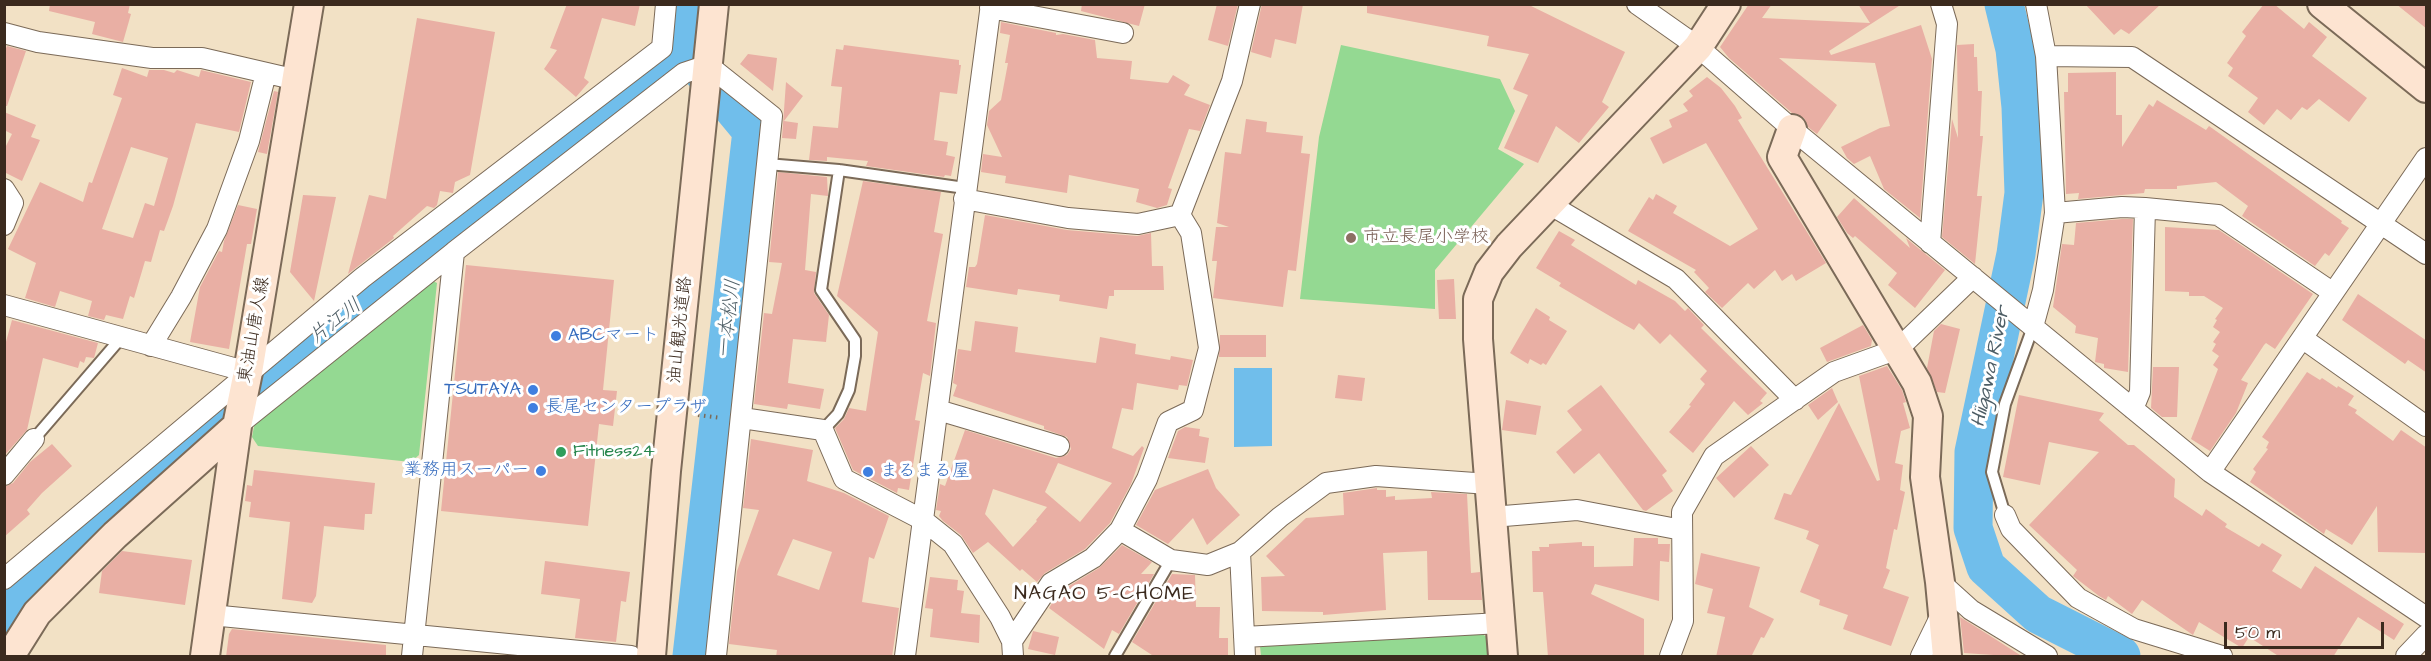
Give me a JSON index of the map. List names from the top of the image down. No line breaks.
{"streets":{"street":["東油山唐人線","油山観光道路"]},"districts":["NAGAO 5-CHOME"],"water":["一本松川","片江川","Hiigawa River"],"places":["市立長尾小学校","ABCマート","TSUTAYA","長尾センタープラザ","Fitness24","業務用スーパー","まるまる屋"],"scale_bar":"50 m"}
